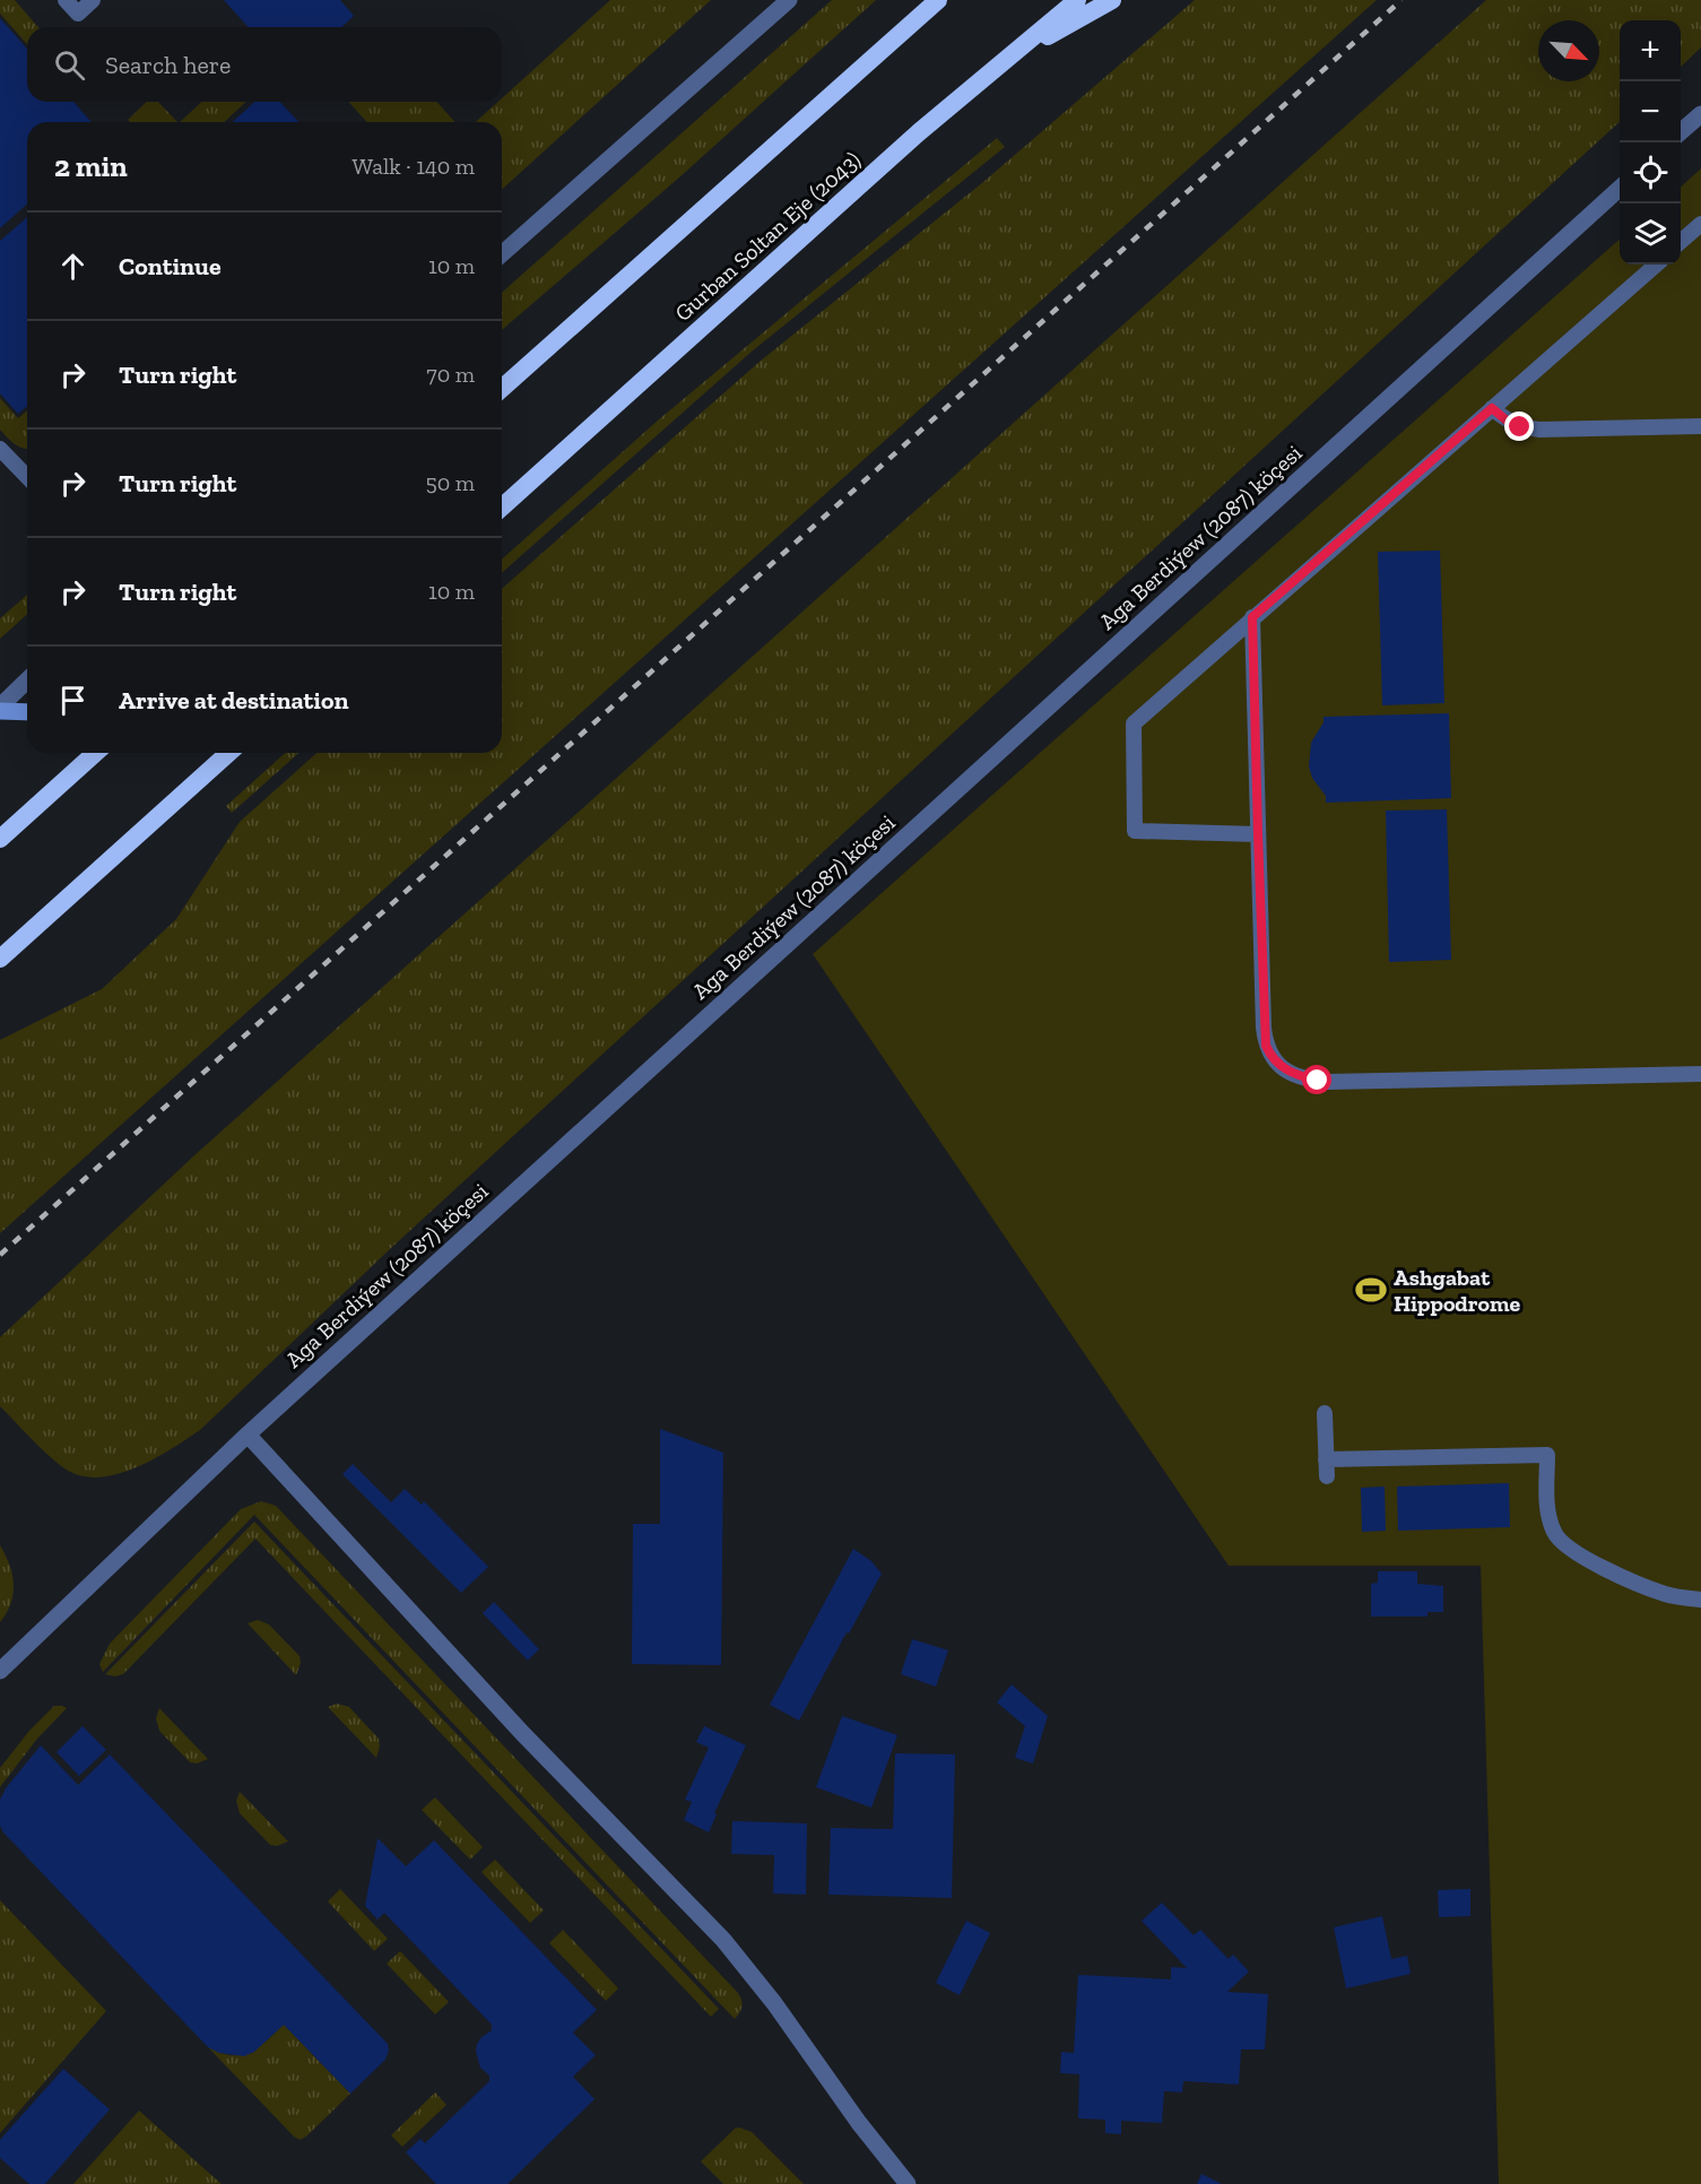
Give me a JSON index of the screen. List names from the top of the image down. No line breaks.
{"streets":{"highway":["Gurban Soltan Eje (2043)"],"street":["Aga Berdiýew (2087) köçesi"]},"places":{"sports":["Ashgabat Hippodrome"]},"north":"bottom right","page":{"map_buttons":["+","−"],"search":"Search here","heading":["2 min","Walk · 140 m"],"list":[["Continue","10 m"],["Turn right","70 m"],["Turn right","50 m"],["Turn right","10 m"],"Arrive at destination"]}}
